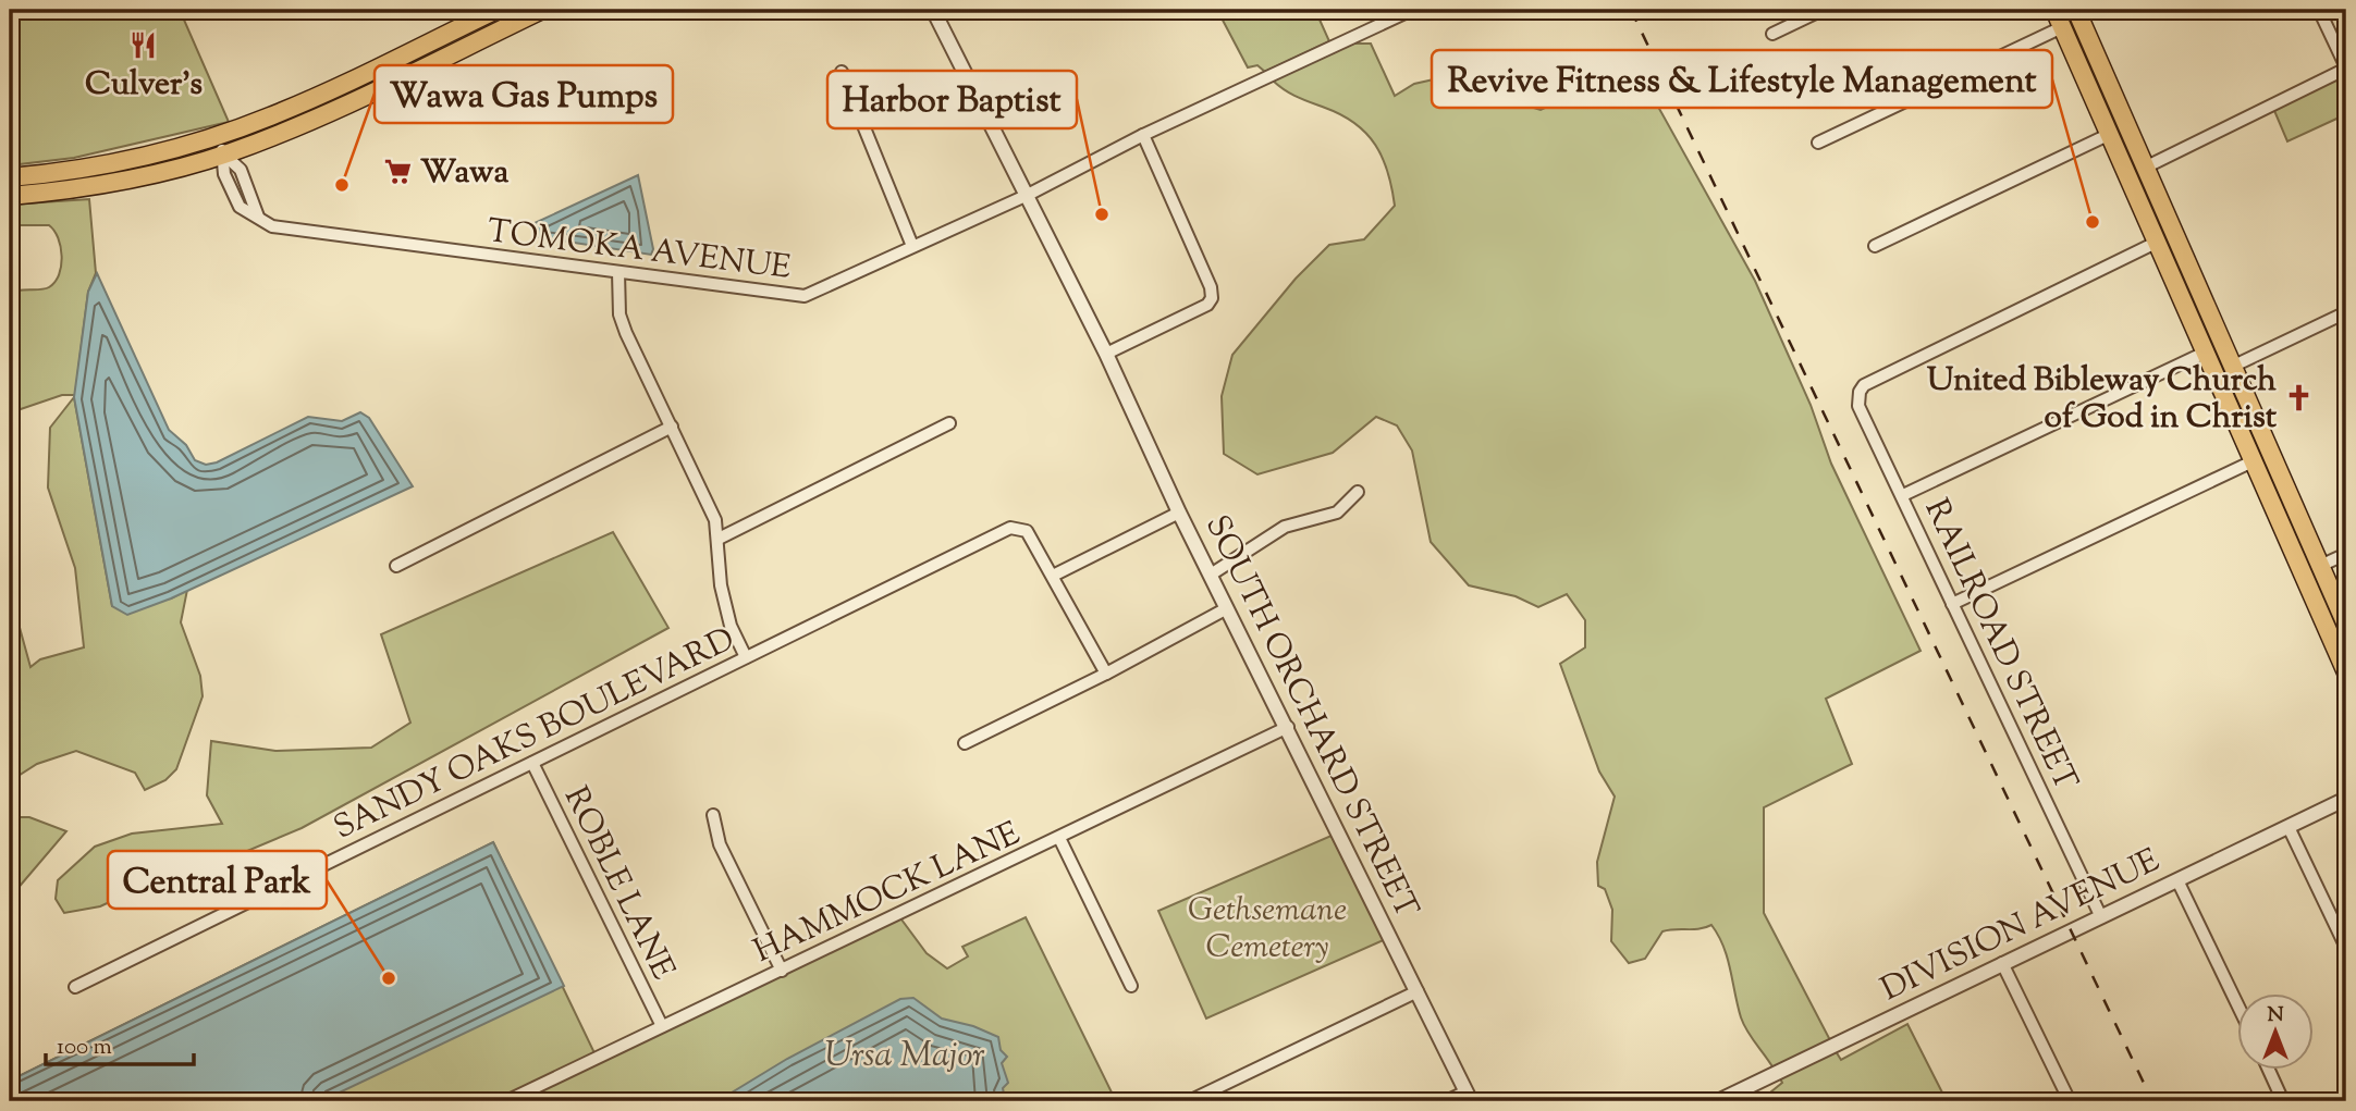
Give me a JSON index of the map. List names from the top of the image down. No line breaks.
{"streets":{"street":["TOMOKA AVENUE","RAILROAD STREET","SOUTH ORCHARD STREET","SANDY OAKS BOULEVARD","ROBLE LANE","HAMMOCK LANE","DIVISION AVENUE"]},"crossings":[["TOMOKA AVENUE","SOUTH ORCHARD STREET"],["RAILROAD STREET","DIVISION AVENUE"],["SOUTH ORCHARD STREET","HAMMOCK LANE"],["SANDY OAKS BOULEVARD","ROBLE LANE"],["ROBLE LANE","HAMMOCK LANE"]],"water":["Ursa Major"],"parks":["Gethsemane Cemetery"],"places":{"restaurant":["Culver's"],"supermarket":["Wawa"],"other":["Wawa Gas Pumps","Harbor Baptist","Revive Fitness & Lifestyle Management","Central Park"],"church":["United Bibleway Church of God in Christ"]},"scale_bar":"100 m","north":"top"}
